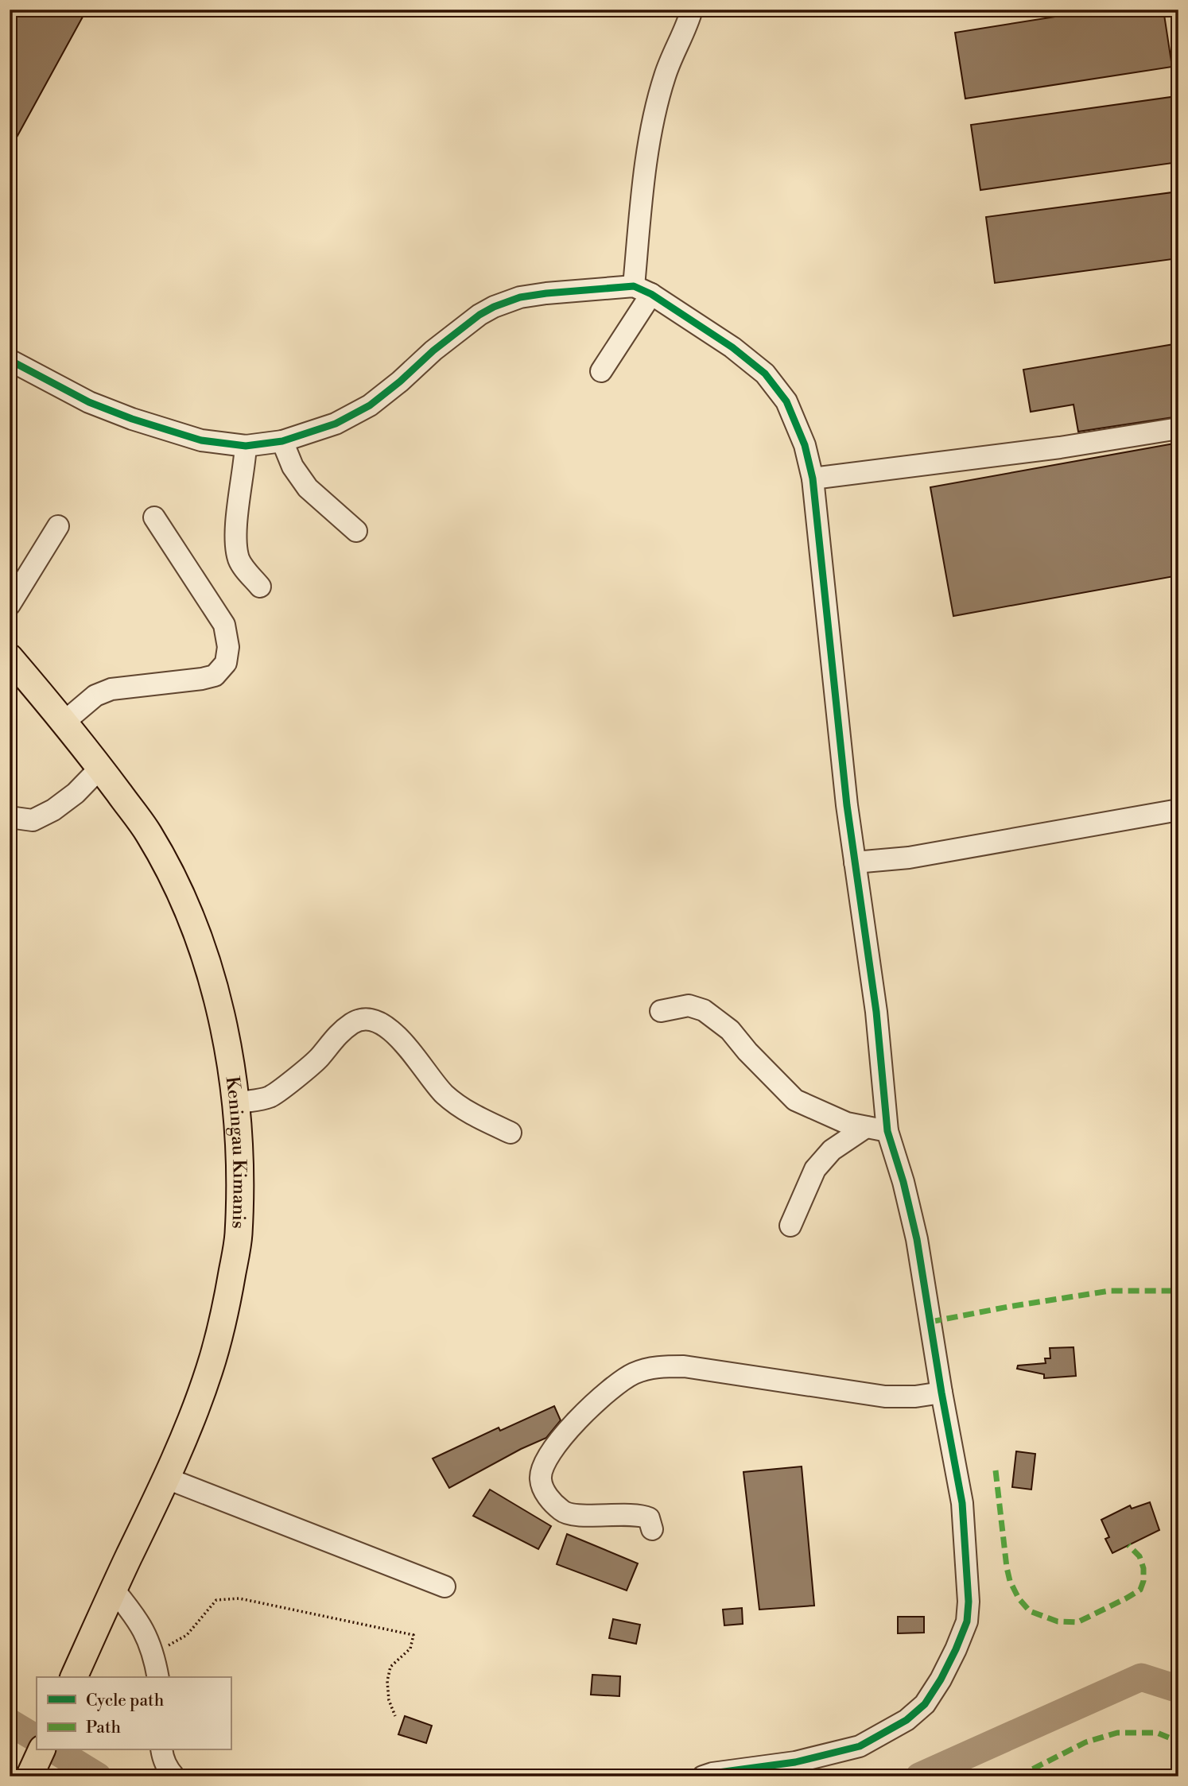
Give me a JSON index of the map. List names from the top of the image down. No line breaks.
{"streets":{"main road":["Keningau Kimanis"]},"legend":["Cycle path","Path"]}
